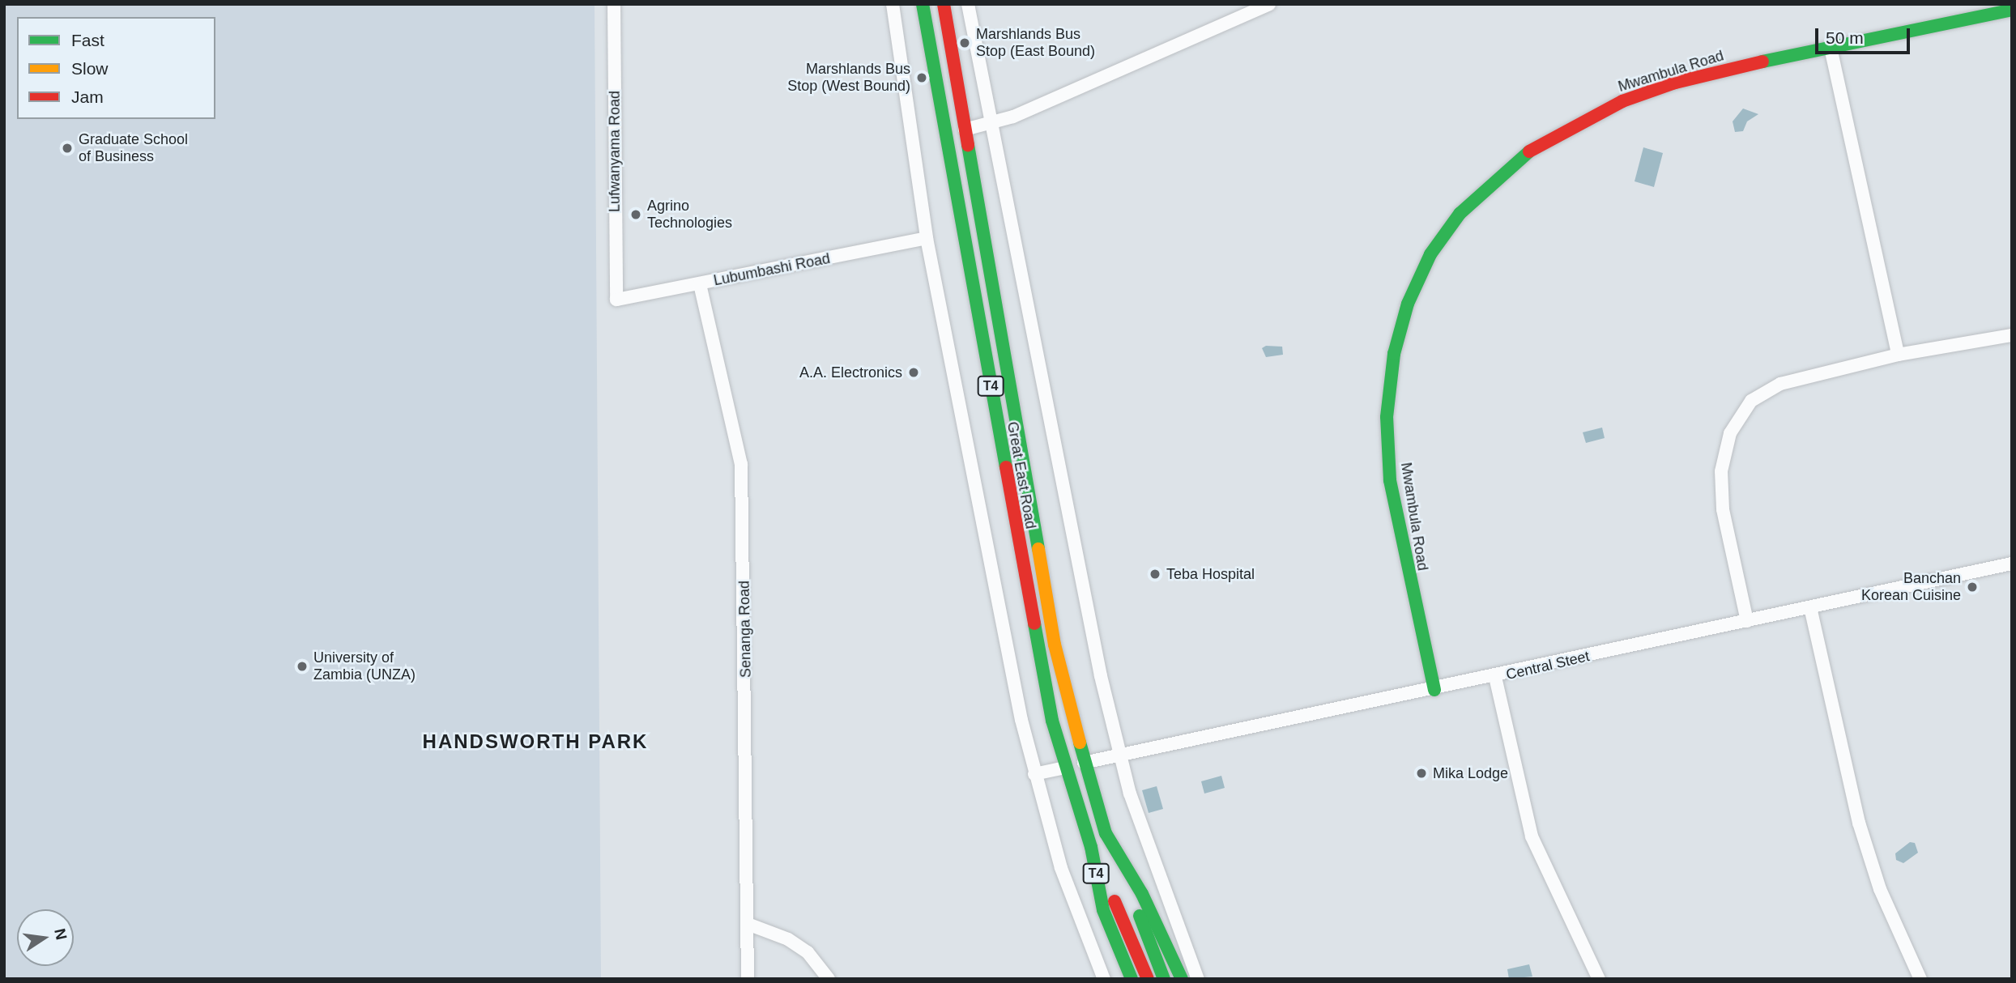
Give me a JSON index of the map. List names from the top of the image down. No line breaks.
{"streets":{"main road":["Mwambula Road","T4","Great East Road"],"street":["Lufwanyama Road","Lubumbashi Road","Senanga Road","Central Steet"]},"crossings":[["Mwambula Road","Central Steet"],["Lufwanyama Road","Lubumbashi Road"],["Lubumbashi Road","Senanga Road"],["Great East Road","Central Steet"]],"districts":["HANDSWORTH PARK"],"places":["Marshlands Bus Stop (East Bound)","Marshlands Bus Stop (West Bound)","Graduate School of Business","Agrino Technologies","A.A. Electronics","Teba Hospital","Banchan Korean Cuisine","University of Zambia (UNZA)","Mika Lodge"],"legend":["Fast","Slow","Jam"],"scale_bar":"50 m","north":"right"}
